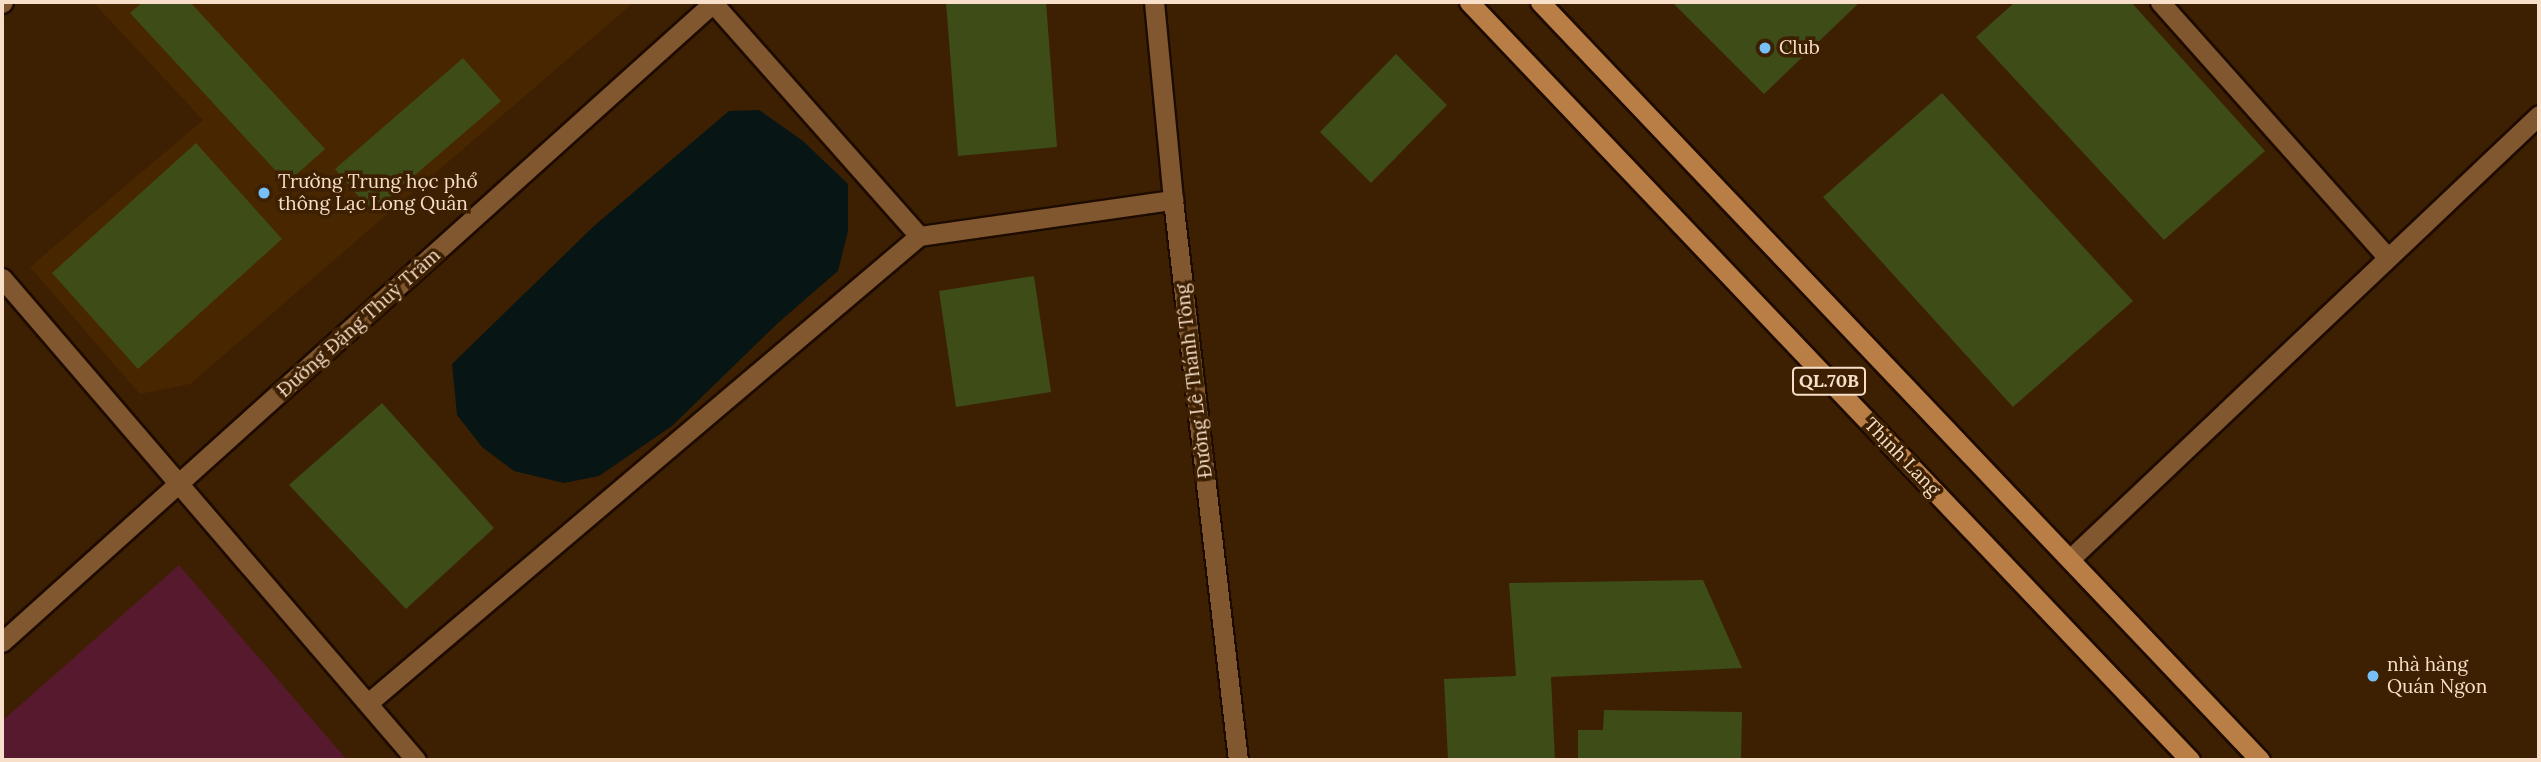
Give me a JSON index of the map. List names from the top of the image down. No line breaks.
{"streets":{"main road":["QL.70B","Thịnh Lang"],"street":["Đường Đặng Thuỳ Trâm","Đường Lê Thánh Tông"]},"places":["Club","Trường Trung học phổ thông Lạc Long Quân","nhà hàng Quán Ngon"]}
